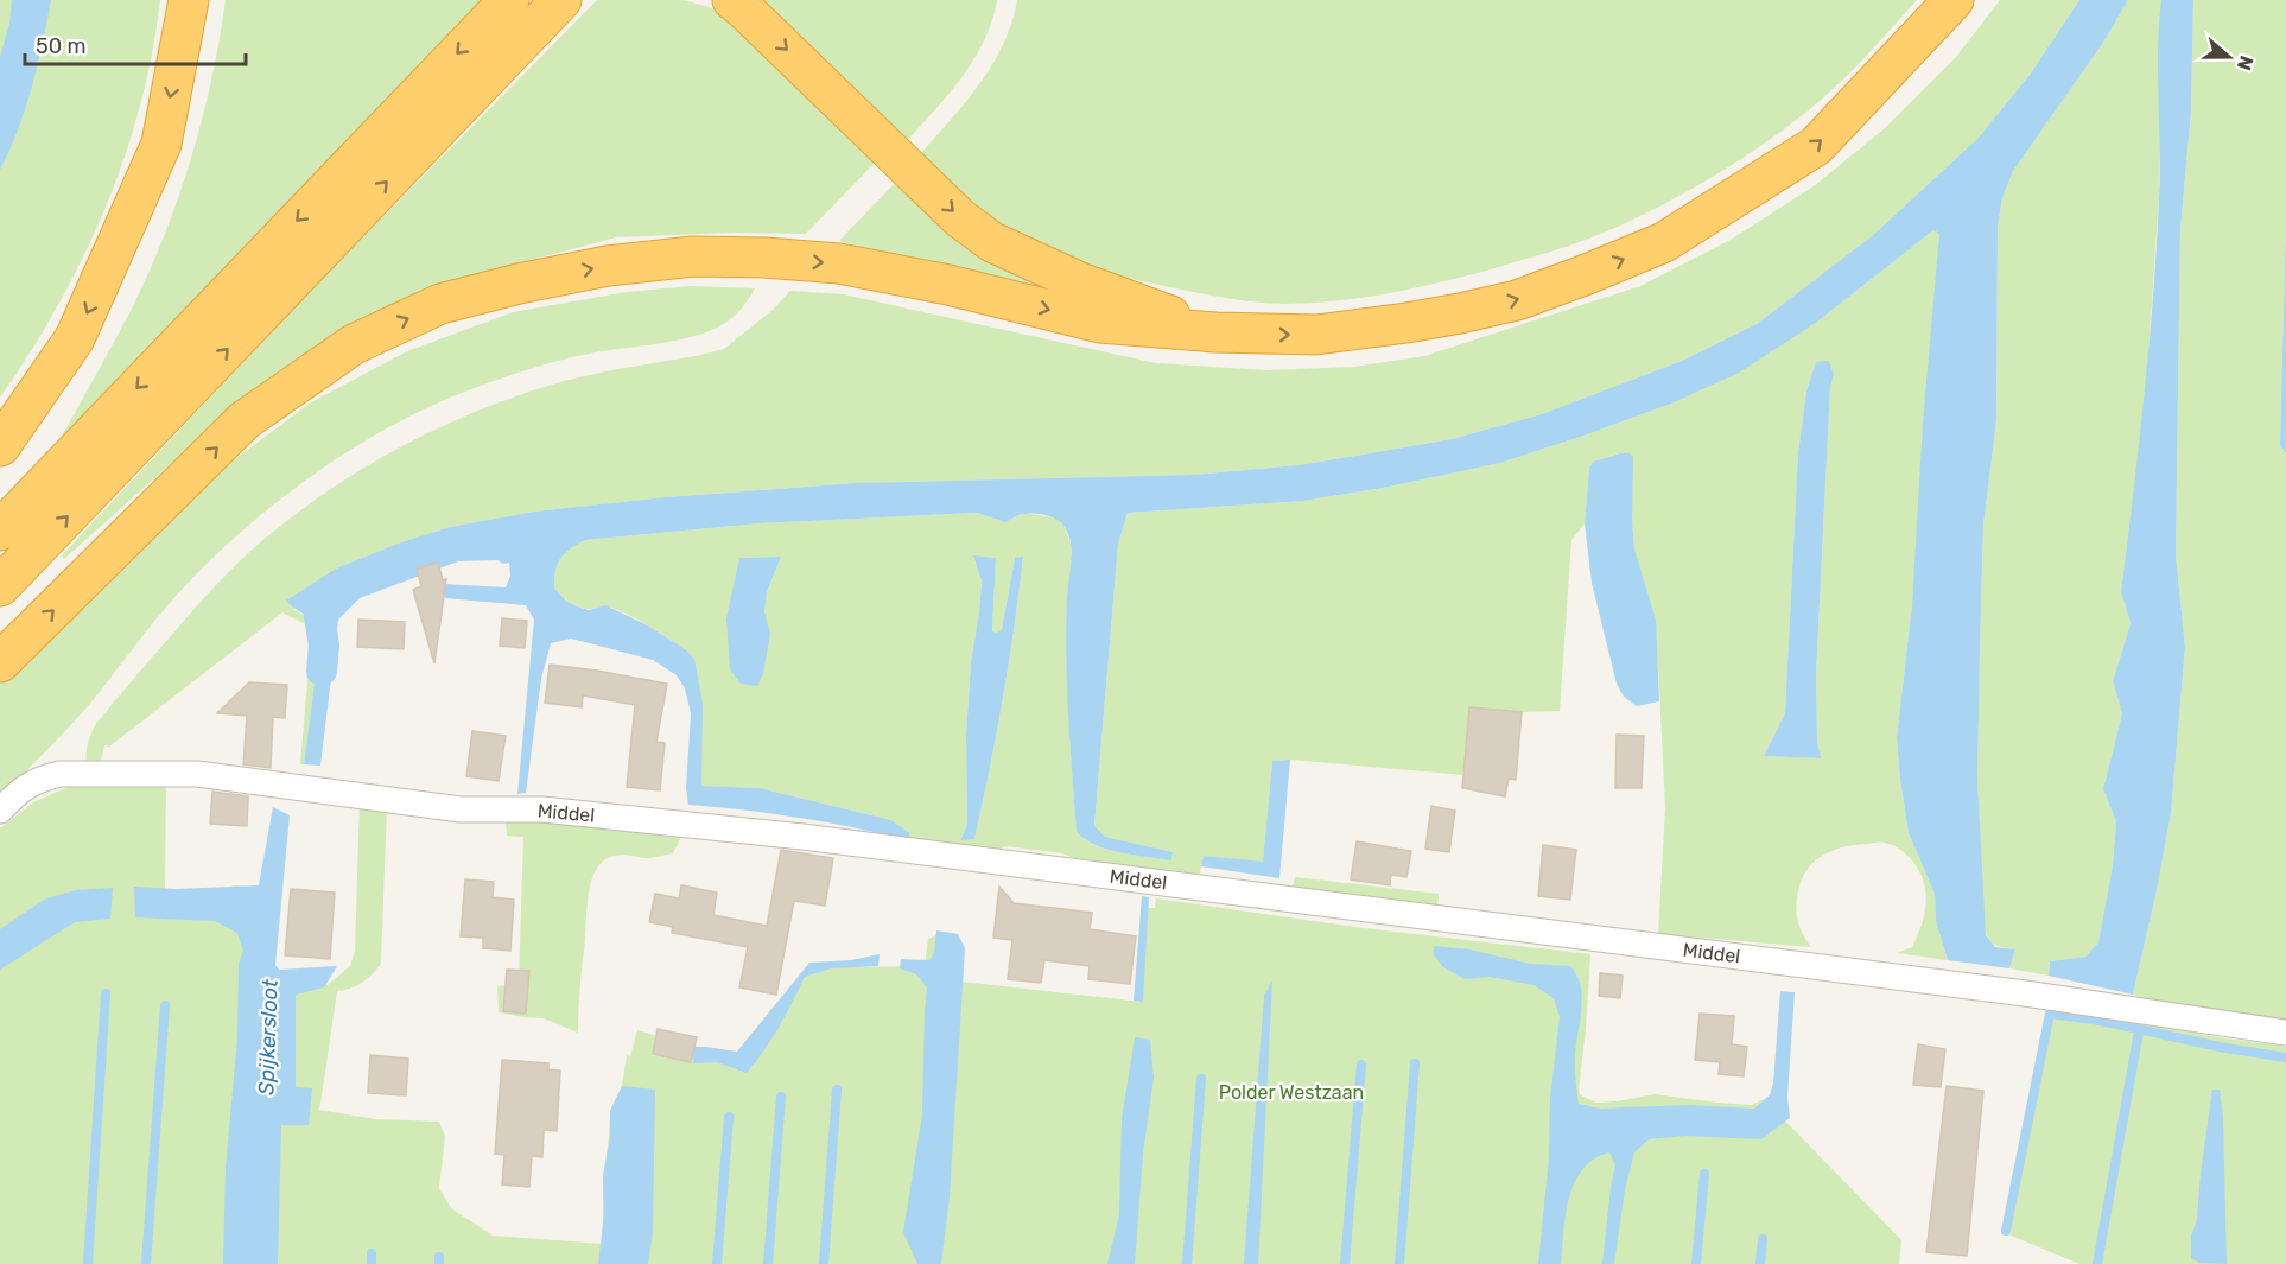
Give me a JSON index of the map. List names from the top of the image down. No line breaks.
{"streets":{"street":["Middel"]},"water":["Spijkersloot"],"parks":["Polder Westzaan"],"scale_bar":"50 m","north":"right"}
